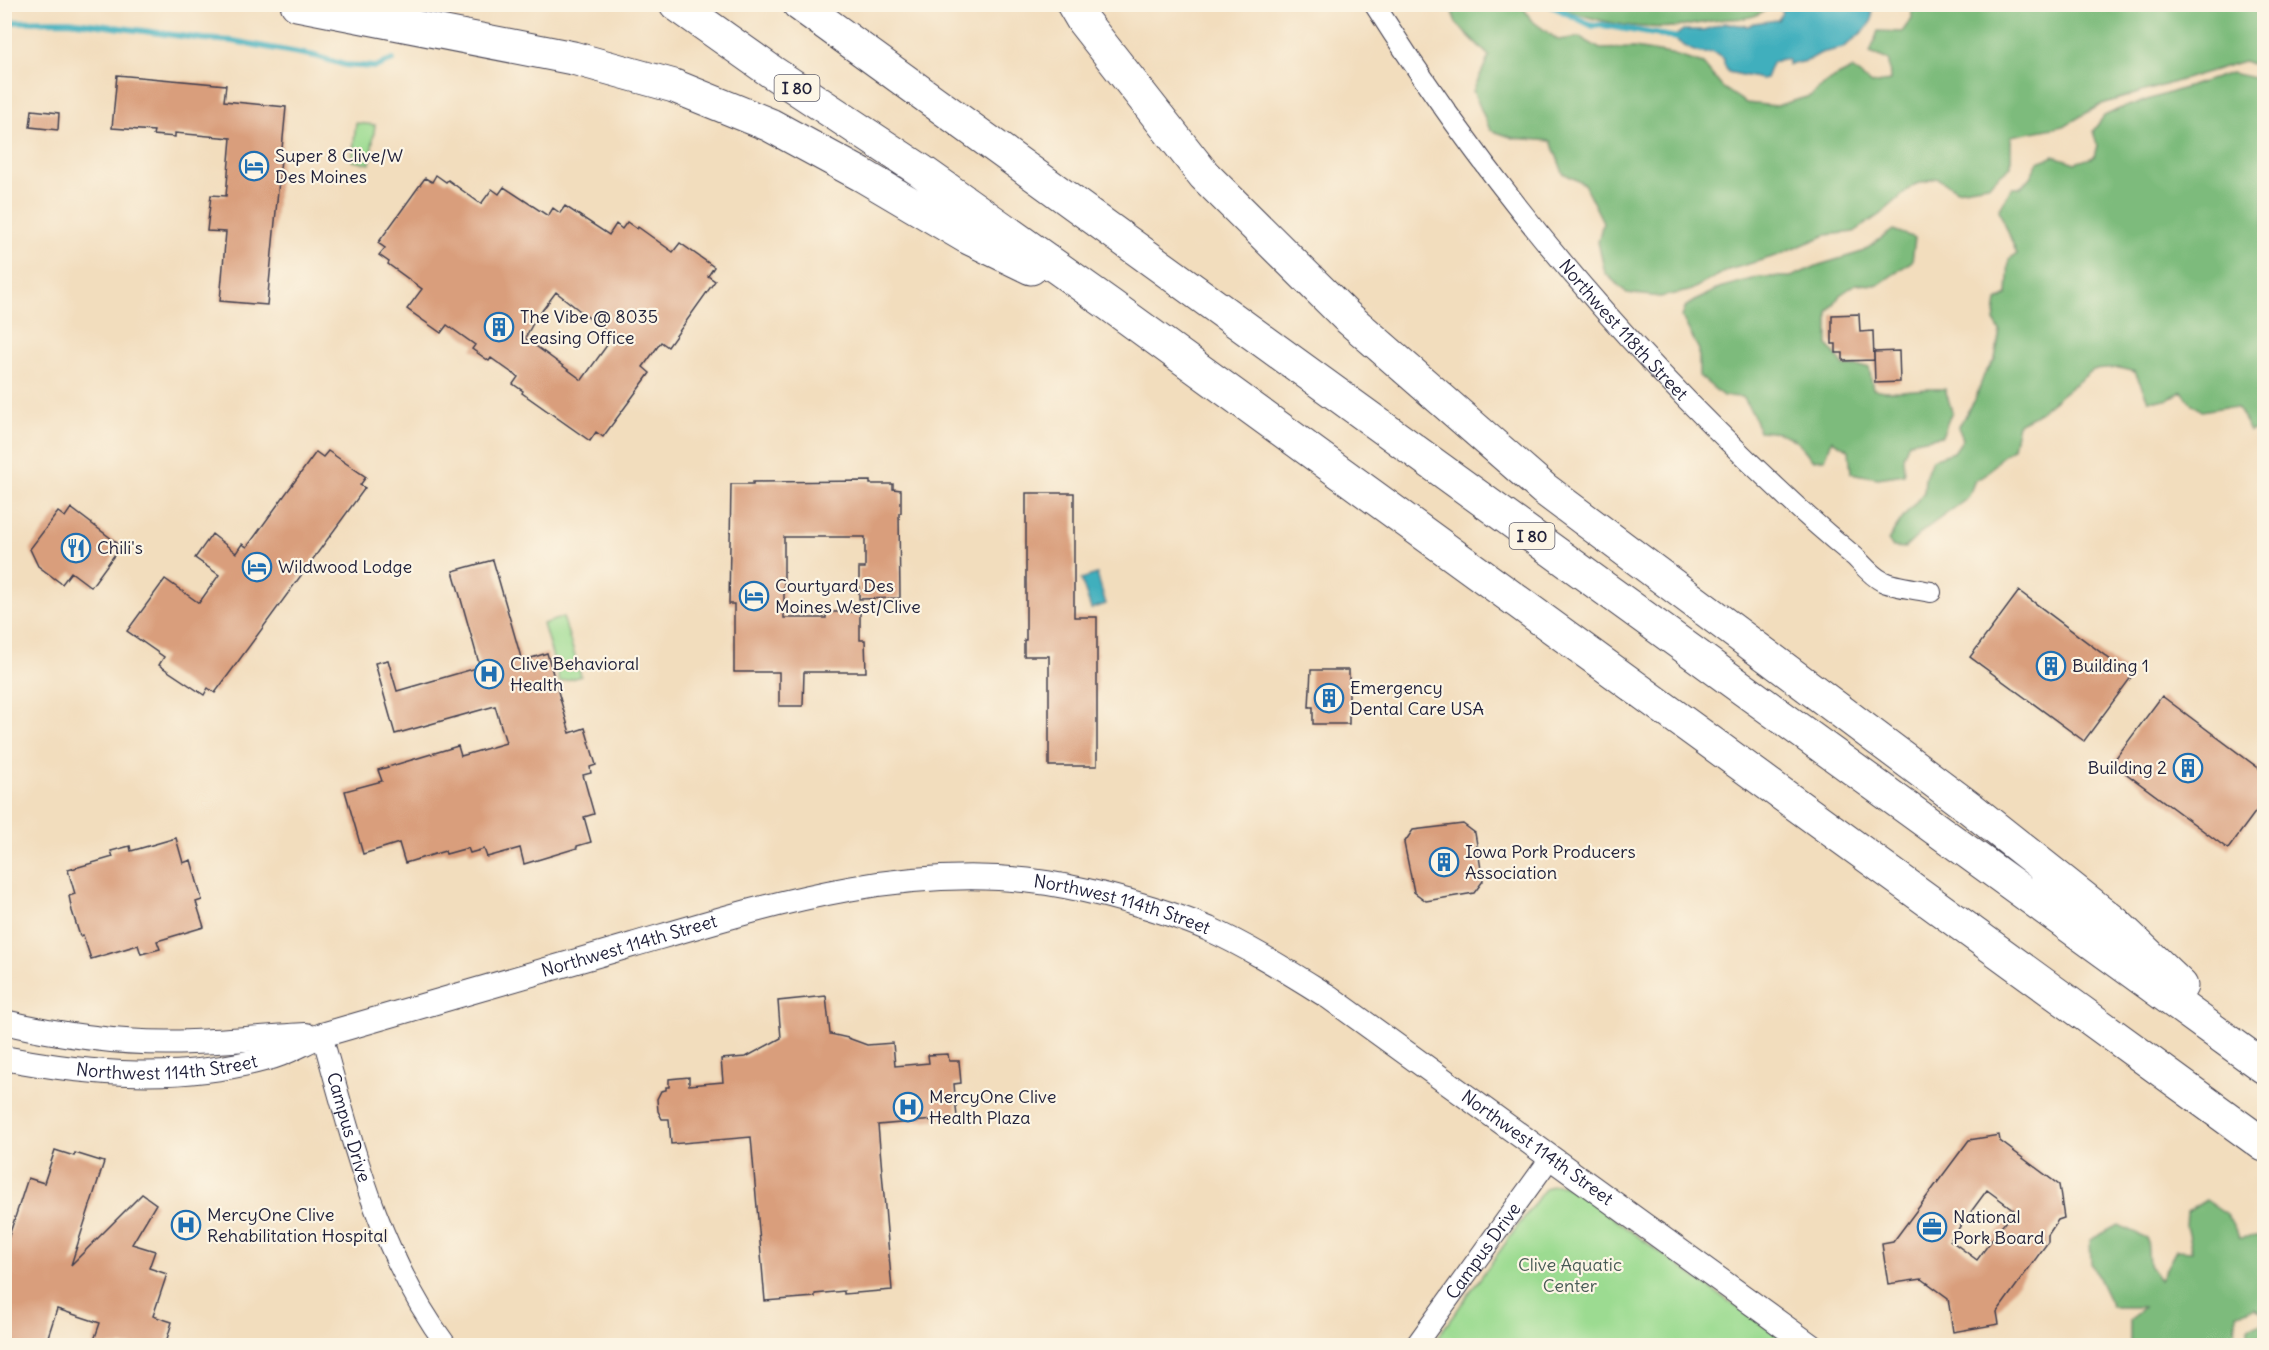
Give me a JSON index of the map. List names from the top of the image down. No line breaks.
{"streets":{"highway":["I 80"],"street":["Northwest 118th Street","Northwest 114th Street","Campus Drive"]},"crossings":[["Northwest 114th Street","Campus Drive"]],"parks":["Clive Aquatic Center"],"places":{"hotel":["Super 8 Clive/W Des Moines","Wildwood Lodge","Courtyard Des Moines West/Clive"],"building":["The Vibe @ 8035 Leasing Office","Building 1","Emergency Dental Care USA","Building 2","Iowa Pork Producers Association"],"restaurant":["Chili's"],"hospital":["Clive Behavioral Health","MercyOne Clive Health Plaza","MercyOne Clive Rehabilitation Hospital"],"office":["National Pork Board"]}}
